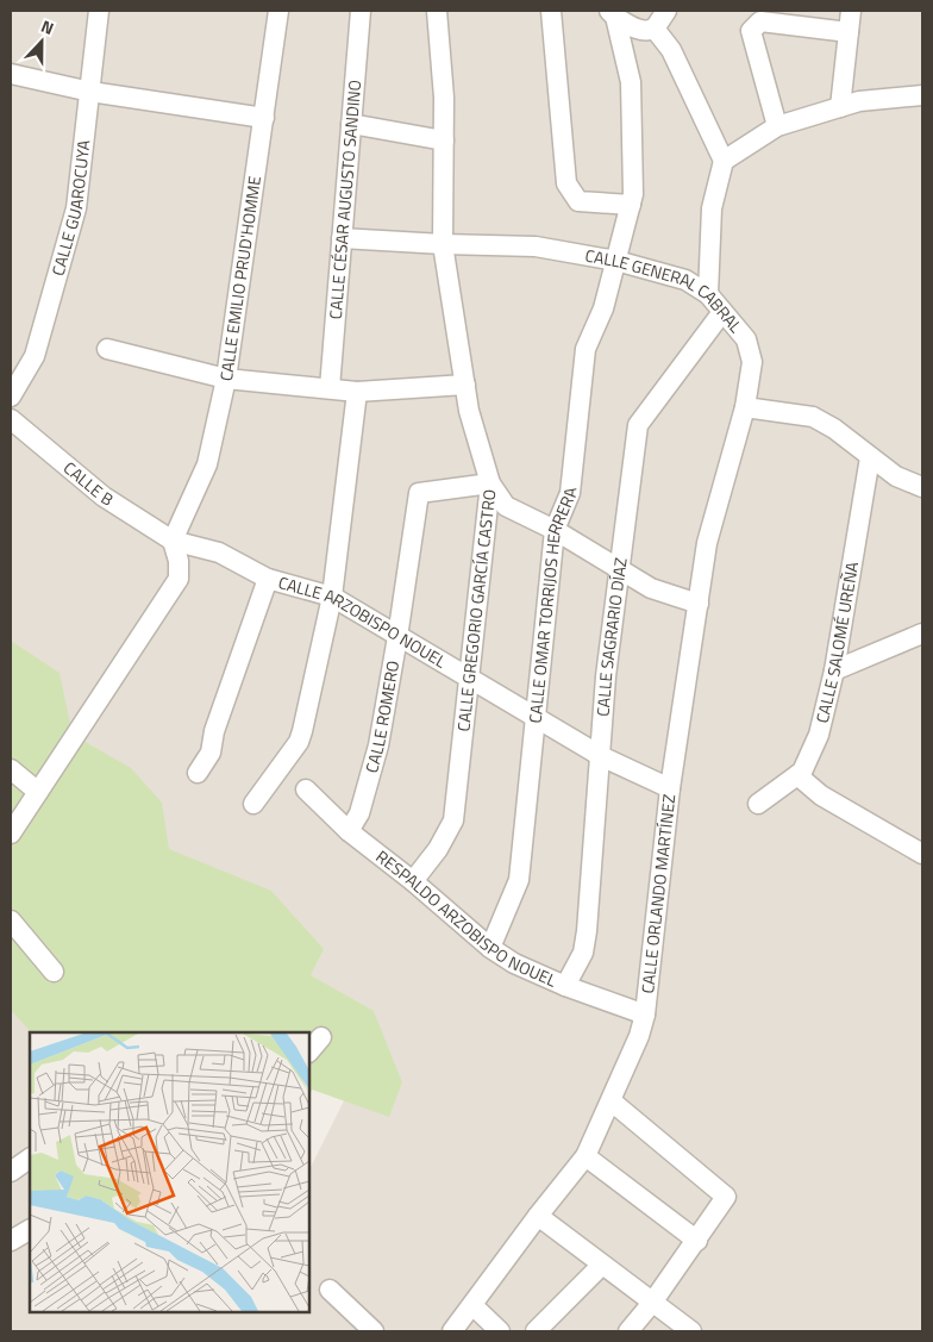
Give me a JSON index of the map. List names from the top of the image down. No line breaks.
{"streets":{"street":["CALLE CÉSAR AUGUSTO SANDINO","CALLE GUAROCUYA","CALLE EMILIO PRUD'HOMME","CALLE GENERAL CABRAL","CALLE B","CALLE OMAR TORRIJOS HERRERA","CALLE GREGORIO GARCÍA CASTRO","CALLE ARZOBISPO NOUEL","CALLE SAGRARIO DÍAZ","CALLE SALOMÉ UREÑA","CALLE ROMERO","CALLE ORLANDO MARTÍNEZ","RESPALDO ARZOBISPO NOUEL"]},"crossings":[["CALLE CÉSAR AUGUSTO SANDINO","CALLE GENERAL CABRAL"],["CALLE EMILIO PRUD'HOMME","CALLE B"],["CALLE EMILIO PRUD'HOMME","CALLE ARZOBISPO NOUEL"],["CALLE GENERAL CABRAL","CALLE OMAR TORRIJOS HERRERA"],["CALLE GENERAL CABRAL","CALLE GREGORIO GARCÍA CASTRO"],["CALLE GENERAL CABRAL","CALLE SAGRARIO DÍAZ"],["CALLE GENERAL CABRAL","CALLE ORLANDO MARTÍNEZ"],["CALLE B","CALLE ARZOBISPO NOUEL"],["CALLE OMAR TORRIJOS HERRERA","CALLE ARZOBISPO NOUEL"],["CALLE OMAR TORRIJOS HERRERA","RESPALDO ARZOBISPO NOUEL"],["CALLE GREGORIO GARCÍA CASTRO","CALLE ARZOBISPO NOUEL"],["CALLE GREGORIO GARCÍA CASTRO","CALLE ROMERO"],["CALLE GREGORIO GARCÍA CASTRO","RESPALDO ARZOBISPO NOUEL"],["CALLE ARZOBISPO NOUEL","CALLE SAGRARIO DÍAZ"],["CALLE ARZOBISPO NOUEL","CALLE ROMERO"],["CALLE ARZOBISPO NOUEL","CALLE ORLANDO MARTÍNEZ"],["CALLE SAGRARIO DÍAZ","RESPALDO ARZOBISPO NOUEL"],["CALLE ROMERO","RESPALDO ARZOBISPO NOUEL"],["CALLE ORLANDO MARTÍNEZ","RESPALDO ARZOBISPO NOUEL"]],"north":"top"}
